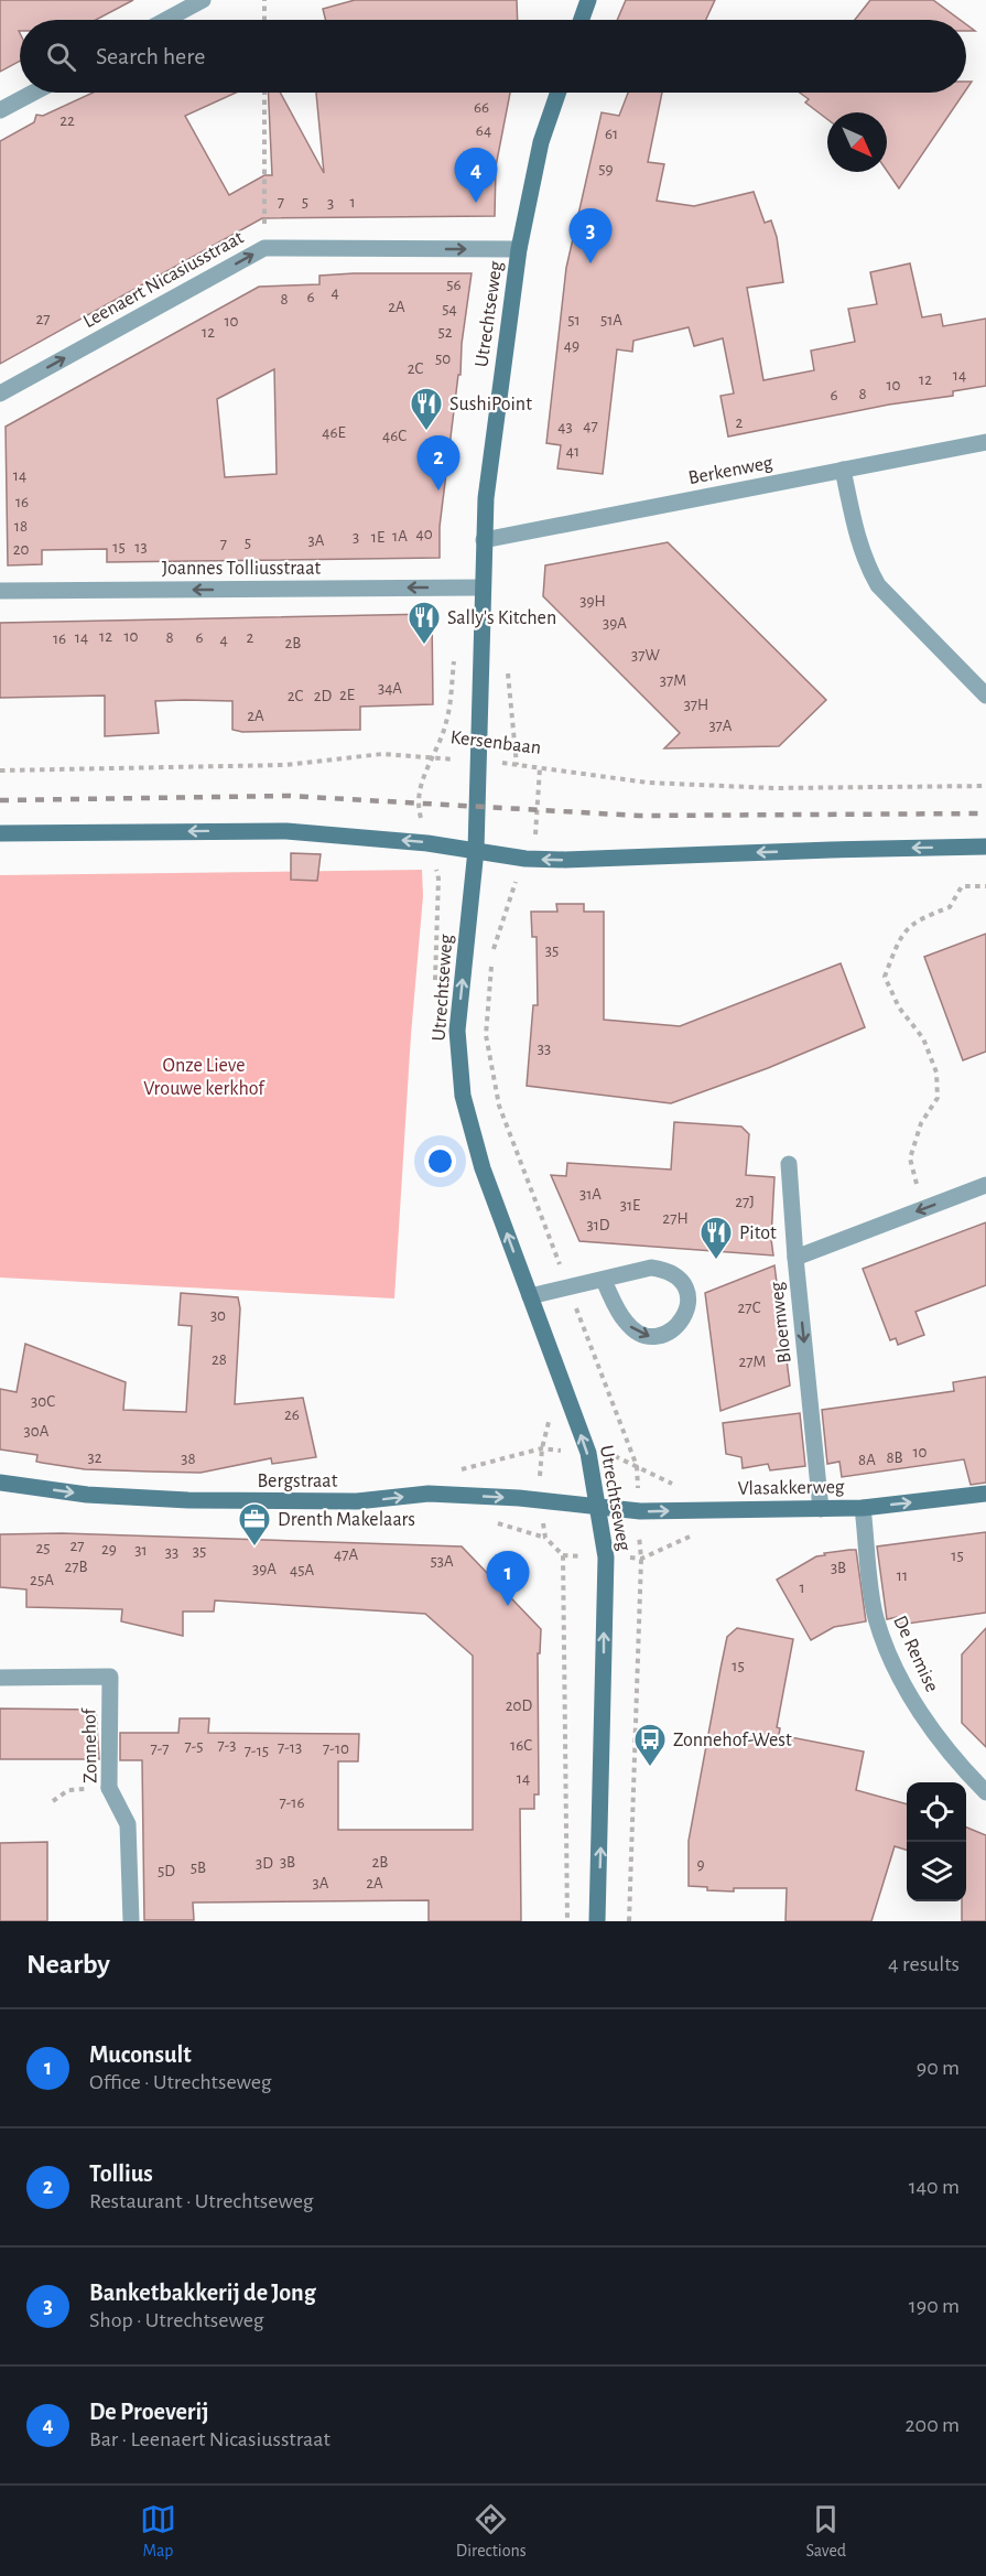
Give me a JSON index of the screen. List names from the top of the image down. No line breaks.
{"streets":{"street":["Leenaert Nicasiusstraat","Utrechtseweg","Berkenweg","Joannes Tolliusstraat","Bloemweg","Bergstraat","Vlasakkerweg","De Remise","Zonnehof"],"path":["Kersenbaan"]},"crossings":[["Leenaert Nicasiusstraat","Utrechtseweg"],["Utrechtseweg","Berkenweg"],["Utrechtseweg","Joannes Tolliusstraat"],["Utrechtseweg","Kersenbaan"],["Utrechtseweg","Bergstraat"],["Utrechtseweg","Vlasakkerweg"],["Bloemweg","Vlasakkerweg"],["Bergstraat","Vlasakkerweg"],["Vlasakkerweg","De Remise"]],"one_way":["Leenaert Nicasiusstraat","Utrechtseweg","Joannes Tolliusstraat","Bloemweg","Bergstraat","Vlasakkerweg"],"parks":["Onze Lieve Vrouwe kerkhof"],"places":{"restaurant":["SushiPoint","Sally's Kitchen","Pitot"],"office":["Drenth Makelaars"],"bus stop":["Zonnehof-West"]},"house_numbers":["66","22","64","61","59","7","5","1","3","56","4","6","8","2A","54","27","51","51A","10","12","52","49","50","2C","14","12","10","8","6","2","47","43","46E","46C","41","14","16","18","40","1A","3","1E","3A","5","7","15","13","20","39H","39A","12","10","14","8","6","2","16","4","2B","37W","37M","34A","2E","2C","2D","37H","2A","37A","35","33","31A","27J","31E","27H","31D","27C","30","28","27M","30C","26","30A","10","32","8B","38","8A","27","25","29","31","35","33","47A","15","53A","27B","3B","39A","45A","11","25A","1","15","20D","7-3","16C","7-5","7-13","7-7","7-10","7-15","14","7-16","3B","2B","3D","9","5B","5D","3A","2A"],"north":"bottom right","page":{"search":"Search here","pins":["4","3","2","1"],"heading":["Nearby","4 results"],"list":[{"mark":"1","name":"Muconsult","note":"Office · Utrechtseweg","value":"90 m"},{"mark":"2","name":"Tollius","note":"Restaurant · Utrechtseweg","value":"140 m"},{"mark":"3","name":"Banketbakkerij de Jong","note":"Shop · Utrechtseweg","value":"190 m"},{"mark":"4","name":"De Proeverij","note":"Bar · Leenaert Nicasiusstraat","value":"200 m"}],"nav":["Map","Directions","Saved"]}}
